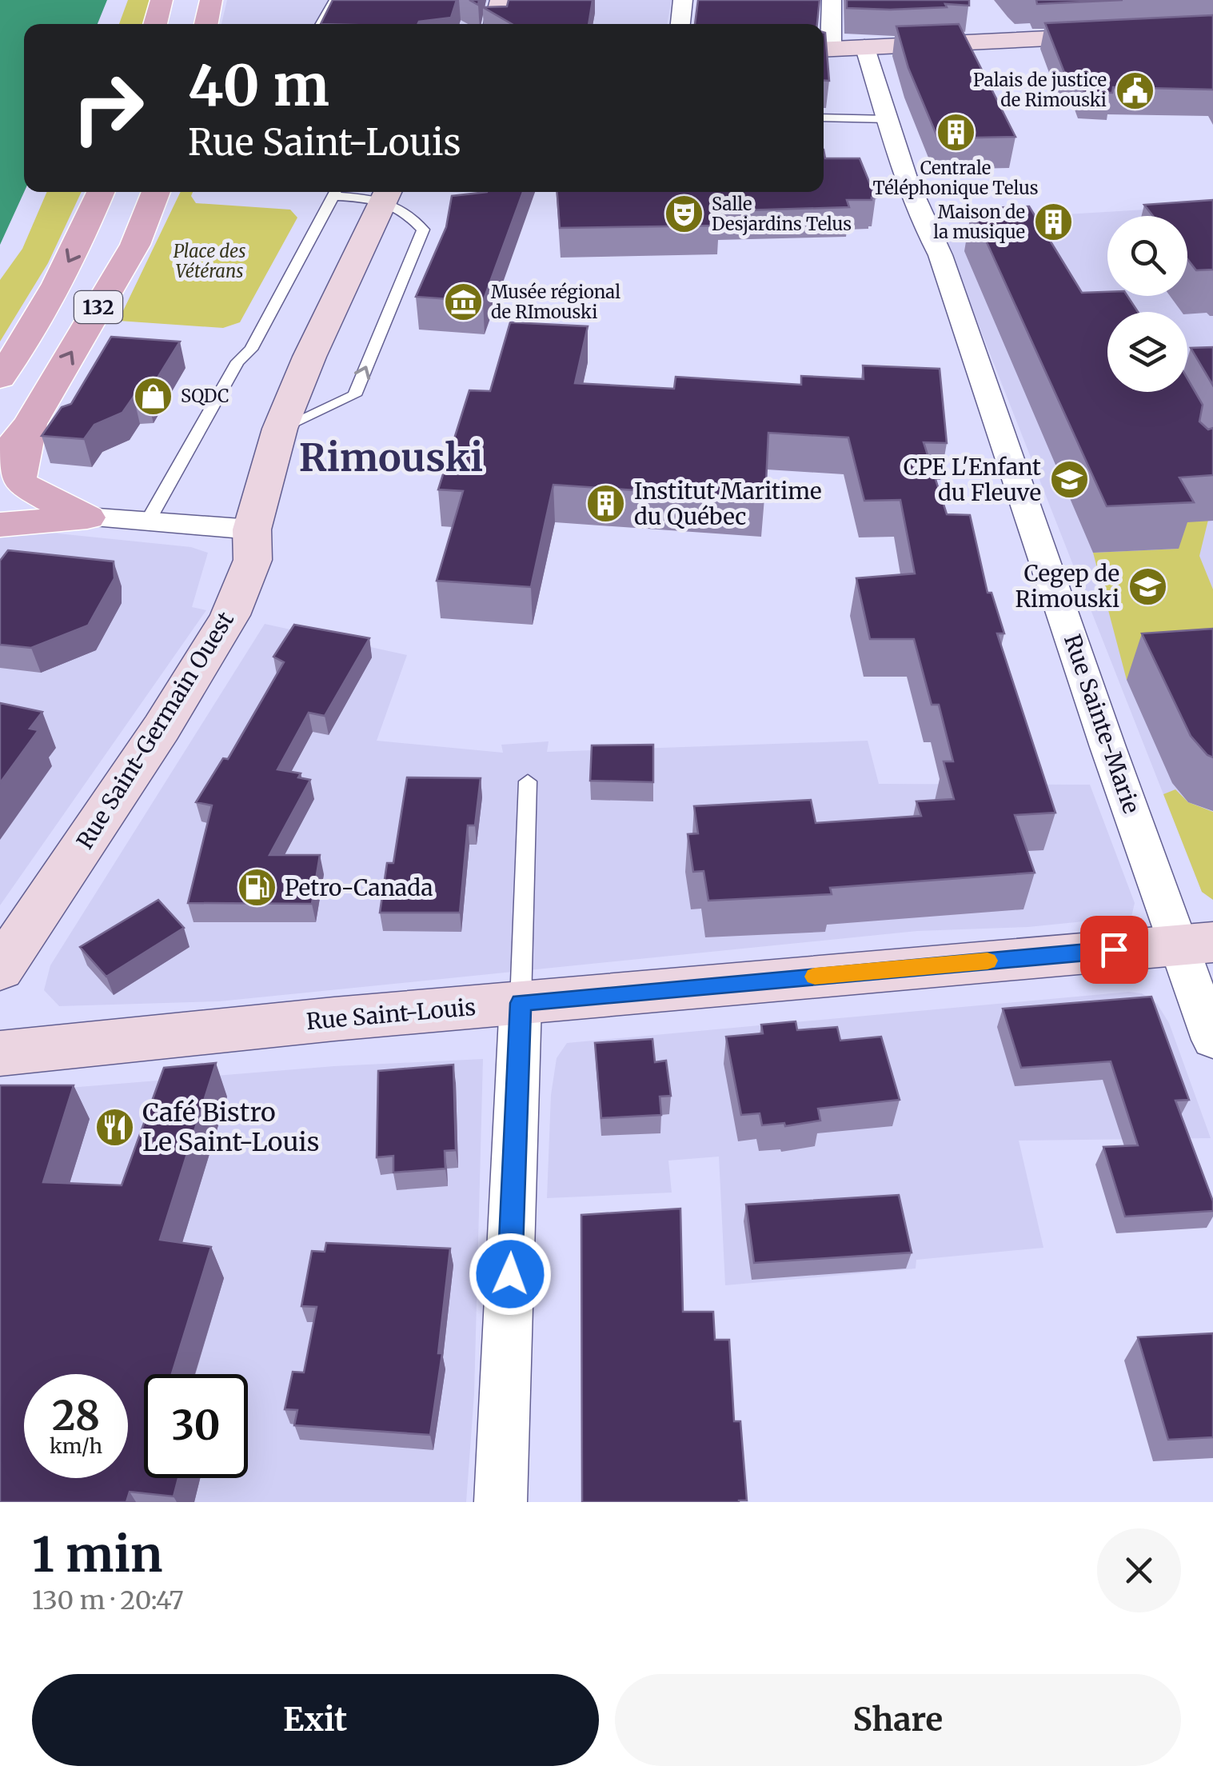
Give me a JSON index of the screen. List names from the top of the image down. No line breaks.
{"streets":{"main road":["132"],"street":["Rue Sainte-Marie","Rue Saint-Germain Ouest","Rue Saint-Louis"]},"crossings":[["Rue Sainte-Marie","Rue Saint-Louis"]],"districts":["Rimouski"],"parks":["Place des Vétérans"],"places":{"public building":["Palais de justice de Rimouski"],"building":["Centrale Téléphonique Telus","Maison de la musique","Institut Maritime du Québec"],"theatre":["Salle Desjardins Telus"],"museum":["Musée régional de RImouski"],"shop":["SQDC"],"school or university":["CPE L'Enfant du Fleuve","Cegep de Rimouski"],"fuel station":["Petro-Canada"],"restaurant":["Café Bistro Le Saint-Louis"]},"page":{"turn":["40 m","Rue Saint-Louis"],"speed":"28 km/h","limit":"30","heading":["1 min","130 m · 20:47"],"buttons":["Exit","Share"]}}
